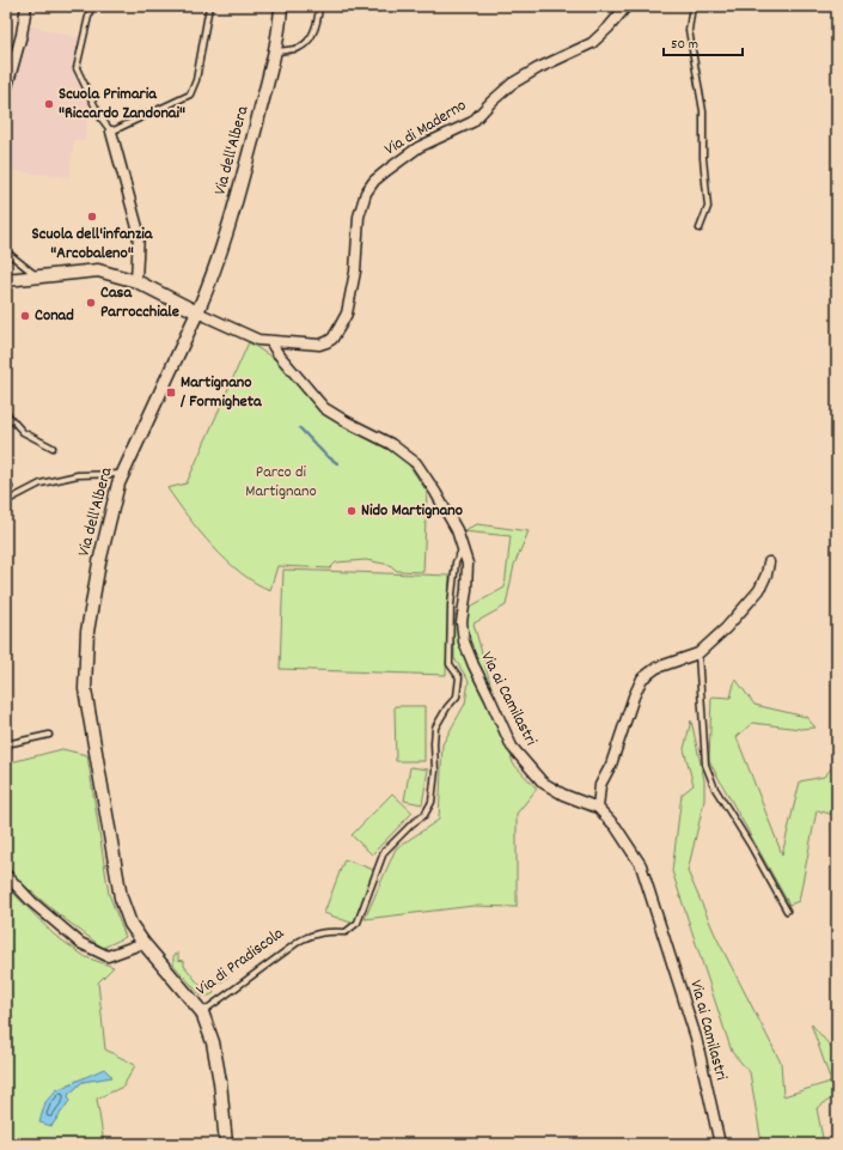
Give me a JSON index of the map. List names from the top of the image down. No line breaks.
{"streets":{"street":["Via di Maderno","Via dell'Albera","Via ai Camilastri","Via di Pradiscola"]},"crossings":[["Via di Maderno","Via dell'Albera"],["Via di Maderno","Via ai Camilastri"],["Via dell'Albera","Via di Pradiscola"],["Via ai Camilastri","Via di Pradiscola"]],"parks":["Parco di Martignano"],"places":{"other":["Scuola Primaria \"Riccardo Zandonai\"","Scuola dell'infanzia \"Arcobaleno\"","Casa Parrocchiale","Conad","Nido Martignano"],"transit":["Martignano / Formigheta"]},"scale_bar":"50 m"}
